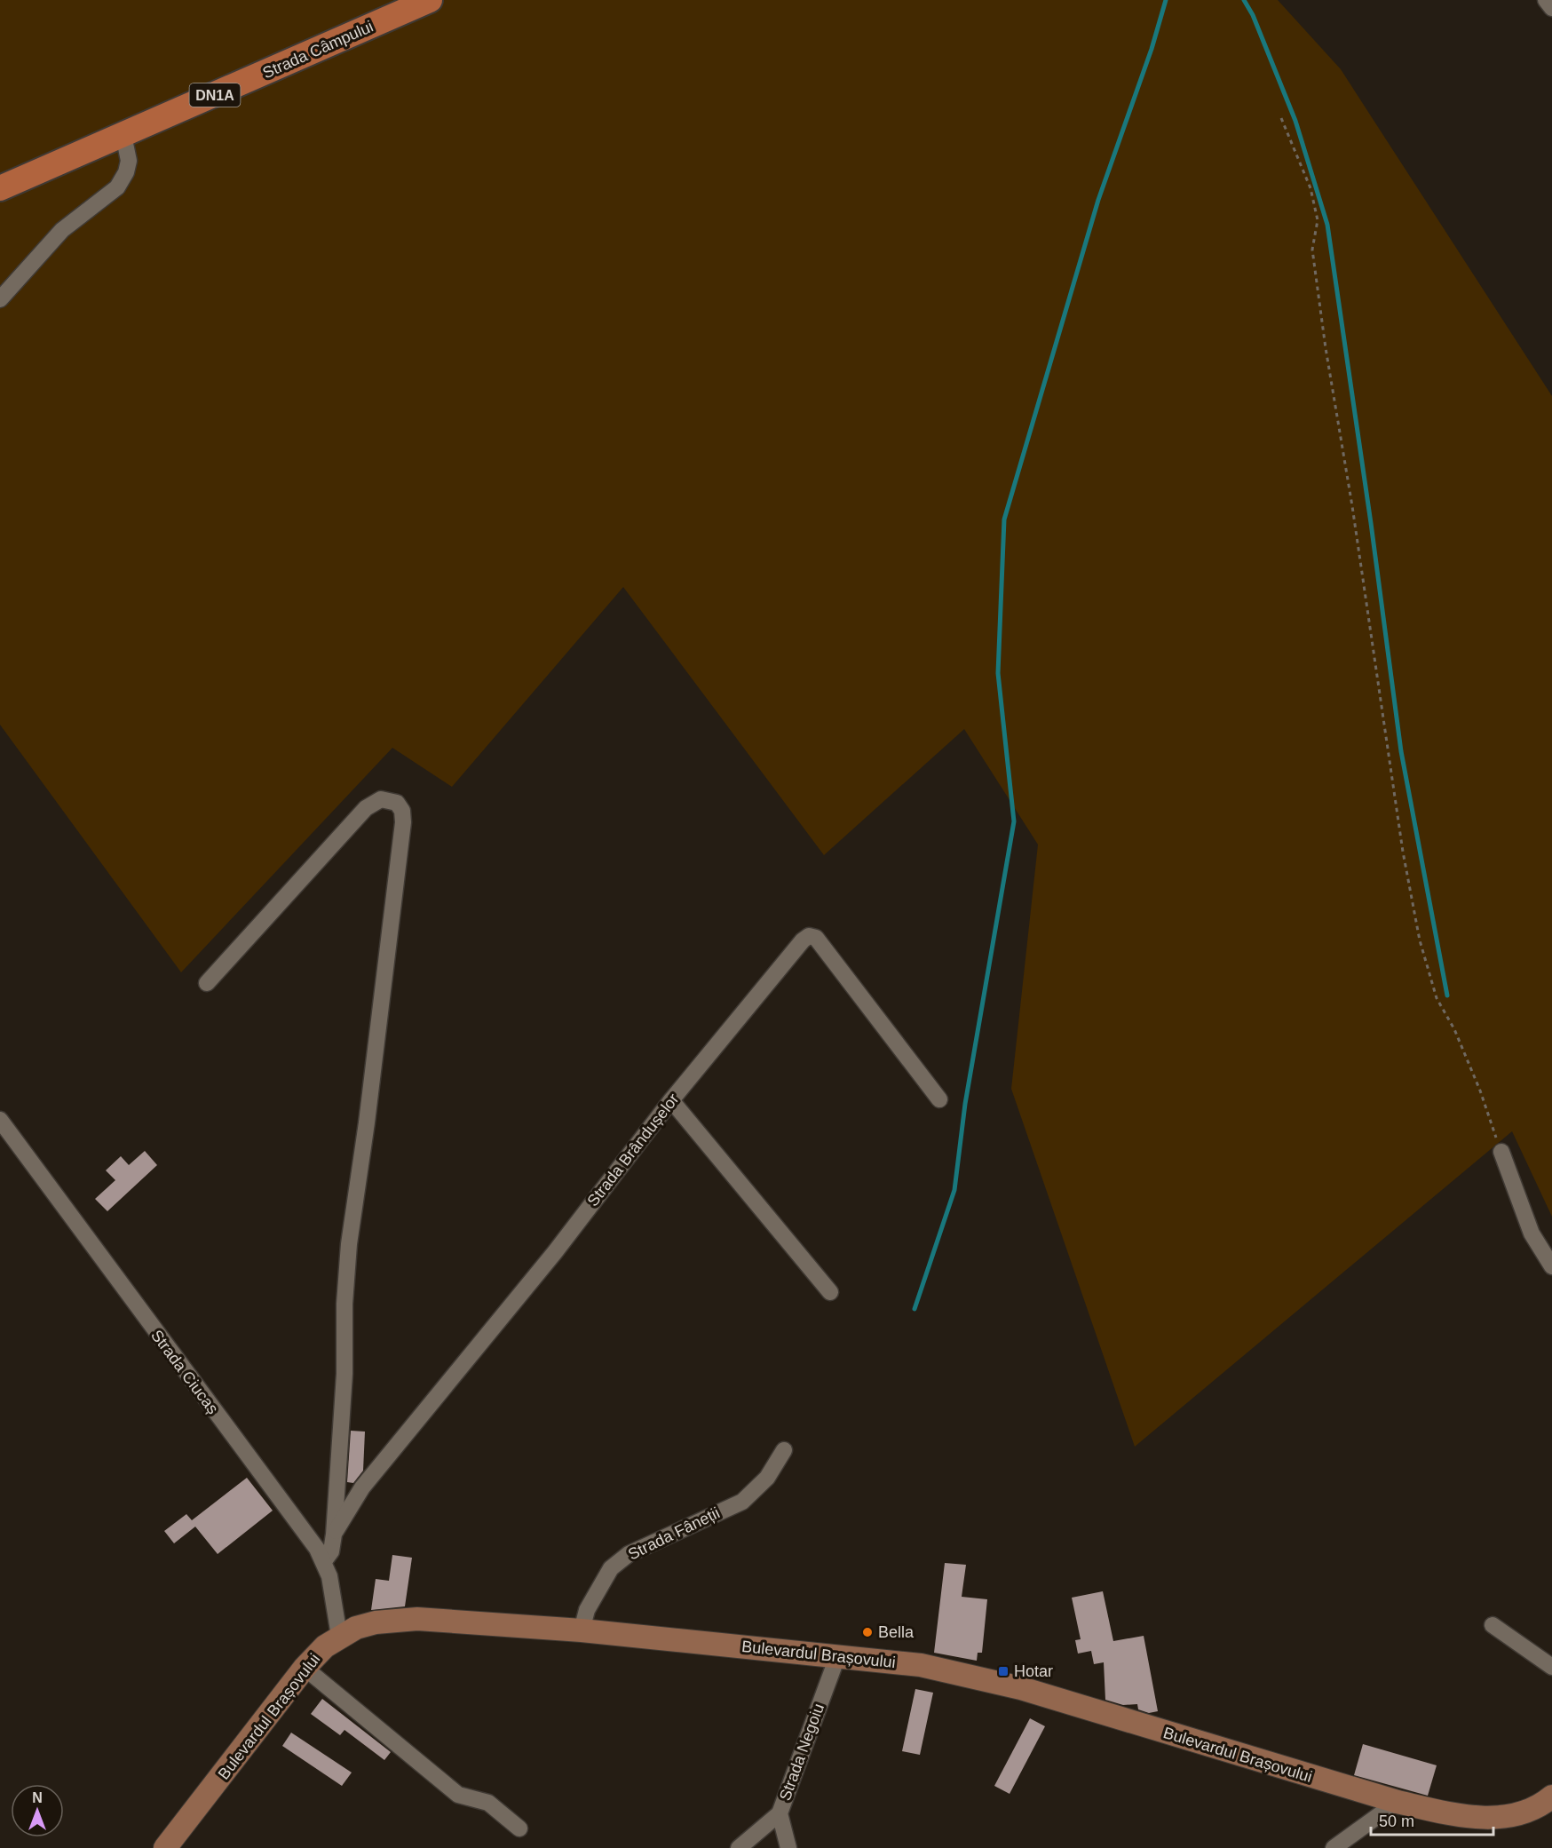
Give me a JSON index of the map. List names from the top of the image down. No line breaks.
{"streets":{"main road":["Strada Câmpului","DN1A","Bulevardul Brașovului"],"street":["Strada Brândușelor","Strada Ciucaș","Strada Fâneții","Strada Negoiu"]},"crossings":[["Strada Brândușelor","Strada Ciucaș"],["Strada Ciucaș","Bulevardul Brașovului"],["Strada Fâneții","Bulevardul Brașovului"],["Bulevardul Brașovului","Strada Negoiu"]],"places":{"other":["Bella"],"transit":["Hotar"]},"scale_bar":"50 m","north":"top"}
